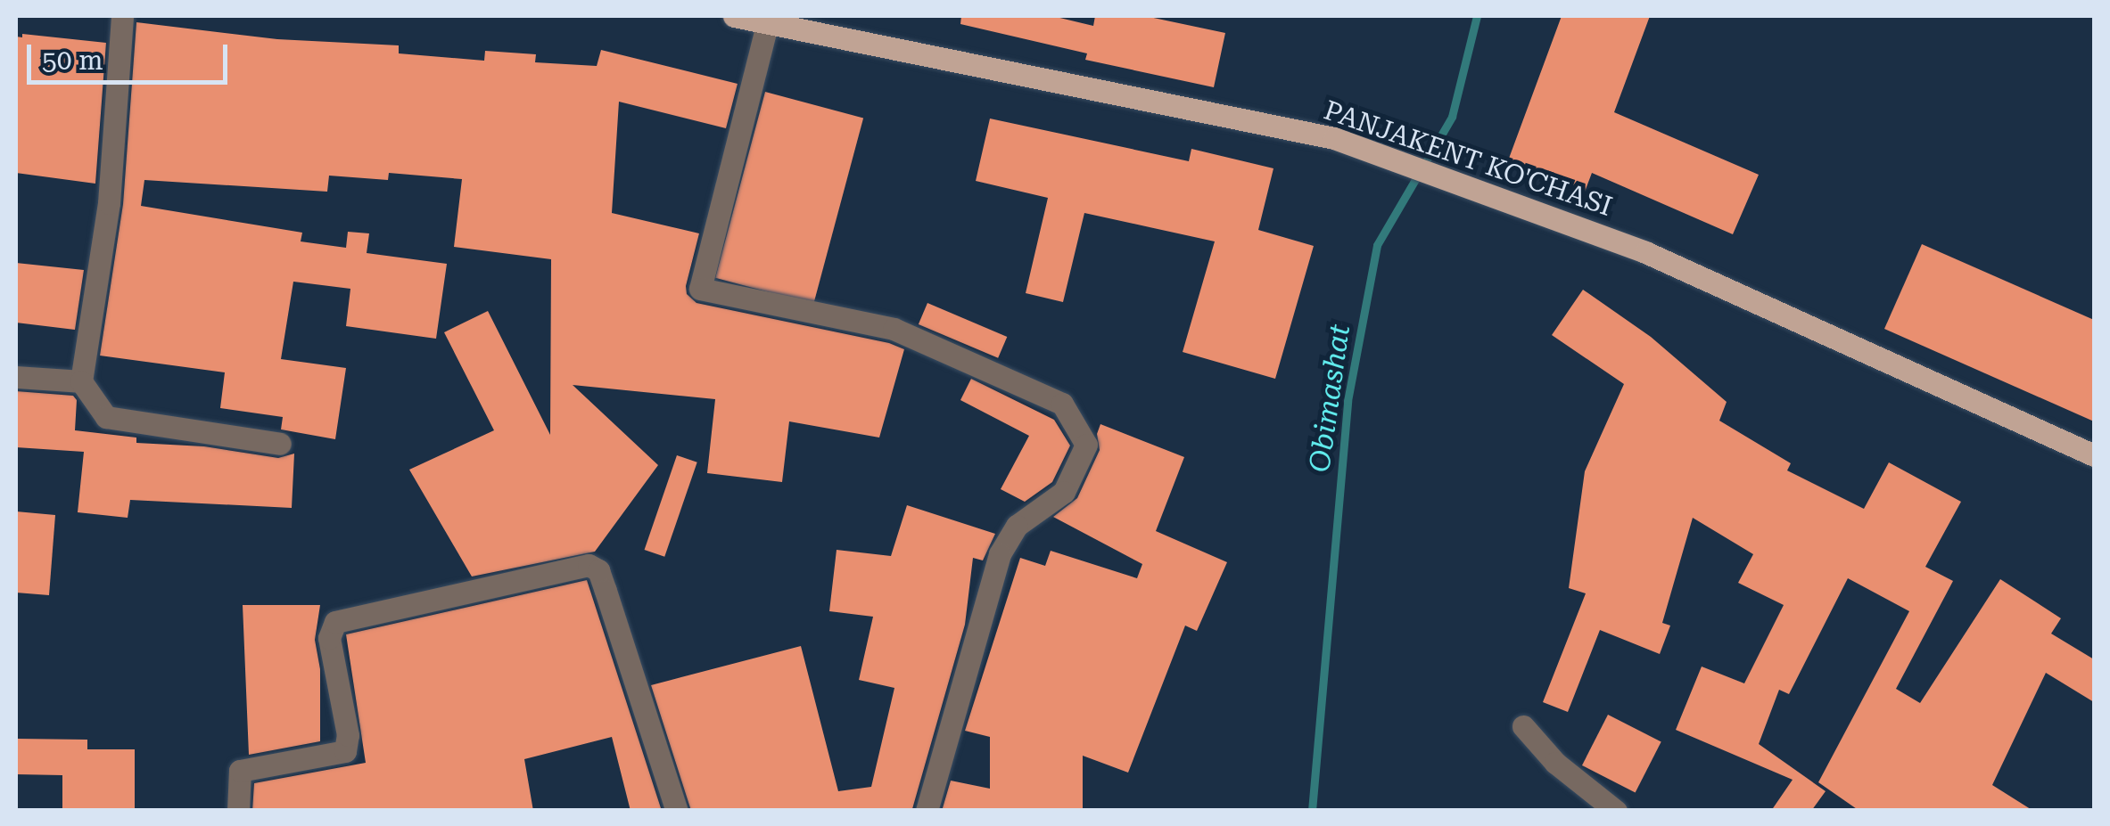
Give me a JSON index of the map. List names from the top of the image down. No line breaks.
{"streets":{"main road":["PANJAKENT KO'CHASI"]},"water":["Obimashat"],"scale_bar":"50 m"}
